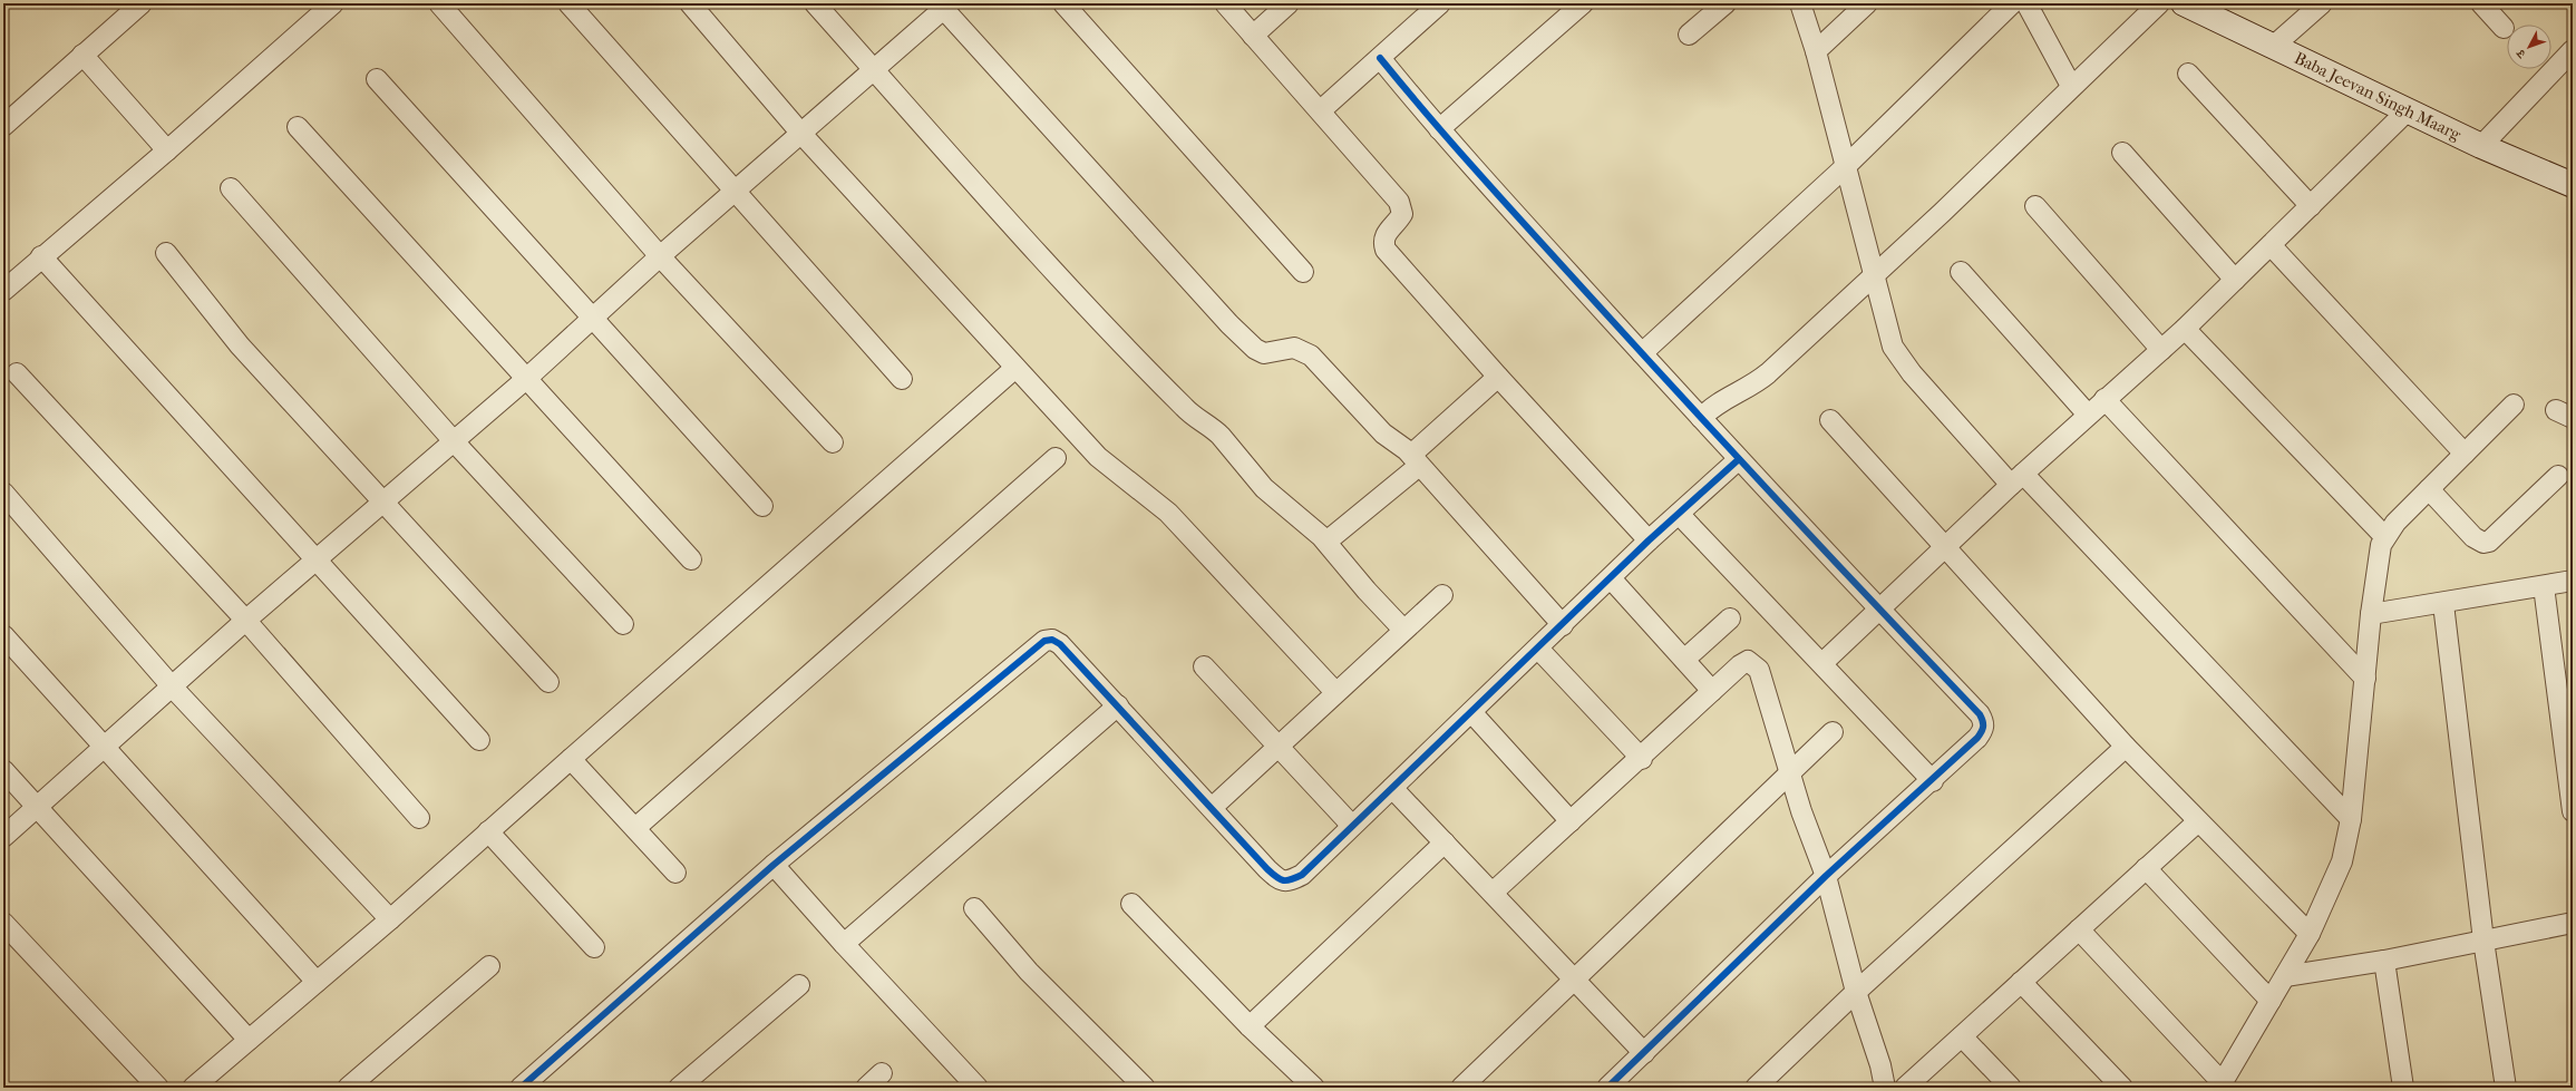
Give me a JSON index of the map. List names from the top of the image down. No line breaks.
{"streets":{"street":["Baba Jeevan Singh Maarg"]},"north":"bottom left"}
